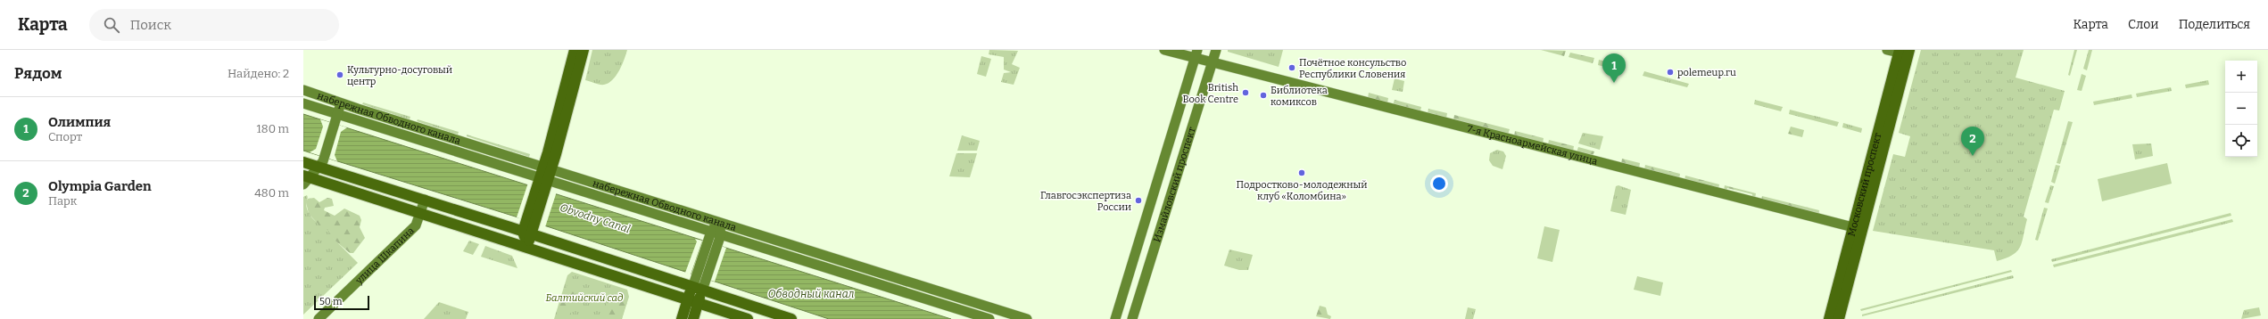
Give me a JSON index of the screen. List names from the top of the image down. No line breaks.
{"streets":{"main road":["набережная Обводного канала","7-я Красноармейская улица","Измайловский проспект","Московский проспект","улица Шкапина"]},"crossings":[["7-я Красноармейская улица","Измайловский проспект"],["7-я Красноармейская улица","Московский проспект"]],"water":["Obvodny Canal","Обводный канал"],"parks":["Балтийский сад"],"places":["Почётное консульство Республики Словения","polemeup.ru","Культурно-досуговый центр","British Book Centre","Библиотека комиксов","Подростково-молодежный клуб «Коломбина»","Главгосэкспертиза России"],"scale_bar":"50 m","page":{"header":"Карта","search":"Поиск","nav":["Карта","Слои","Поделиться"],"heading":["Рядом","Найдено: 2"],"pins":["1","2"],"map_buttons":["+","−"],"list":[{"mark":"1","name":"Олимпия","note":"Спорт","value":"180 m"},{"mark":"2","name":"Olympia Garden","note":"Парк","value":"480 m"}],"scale":"50 m"}}
